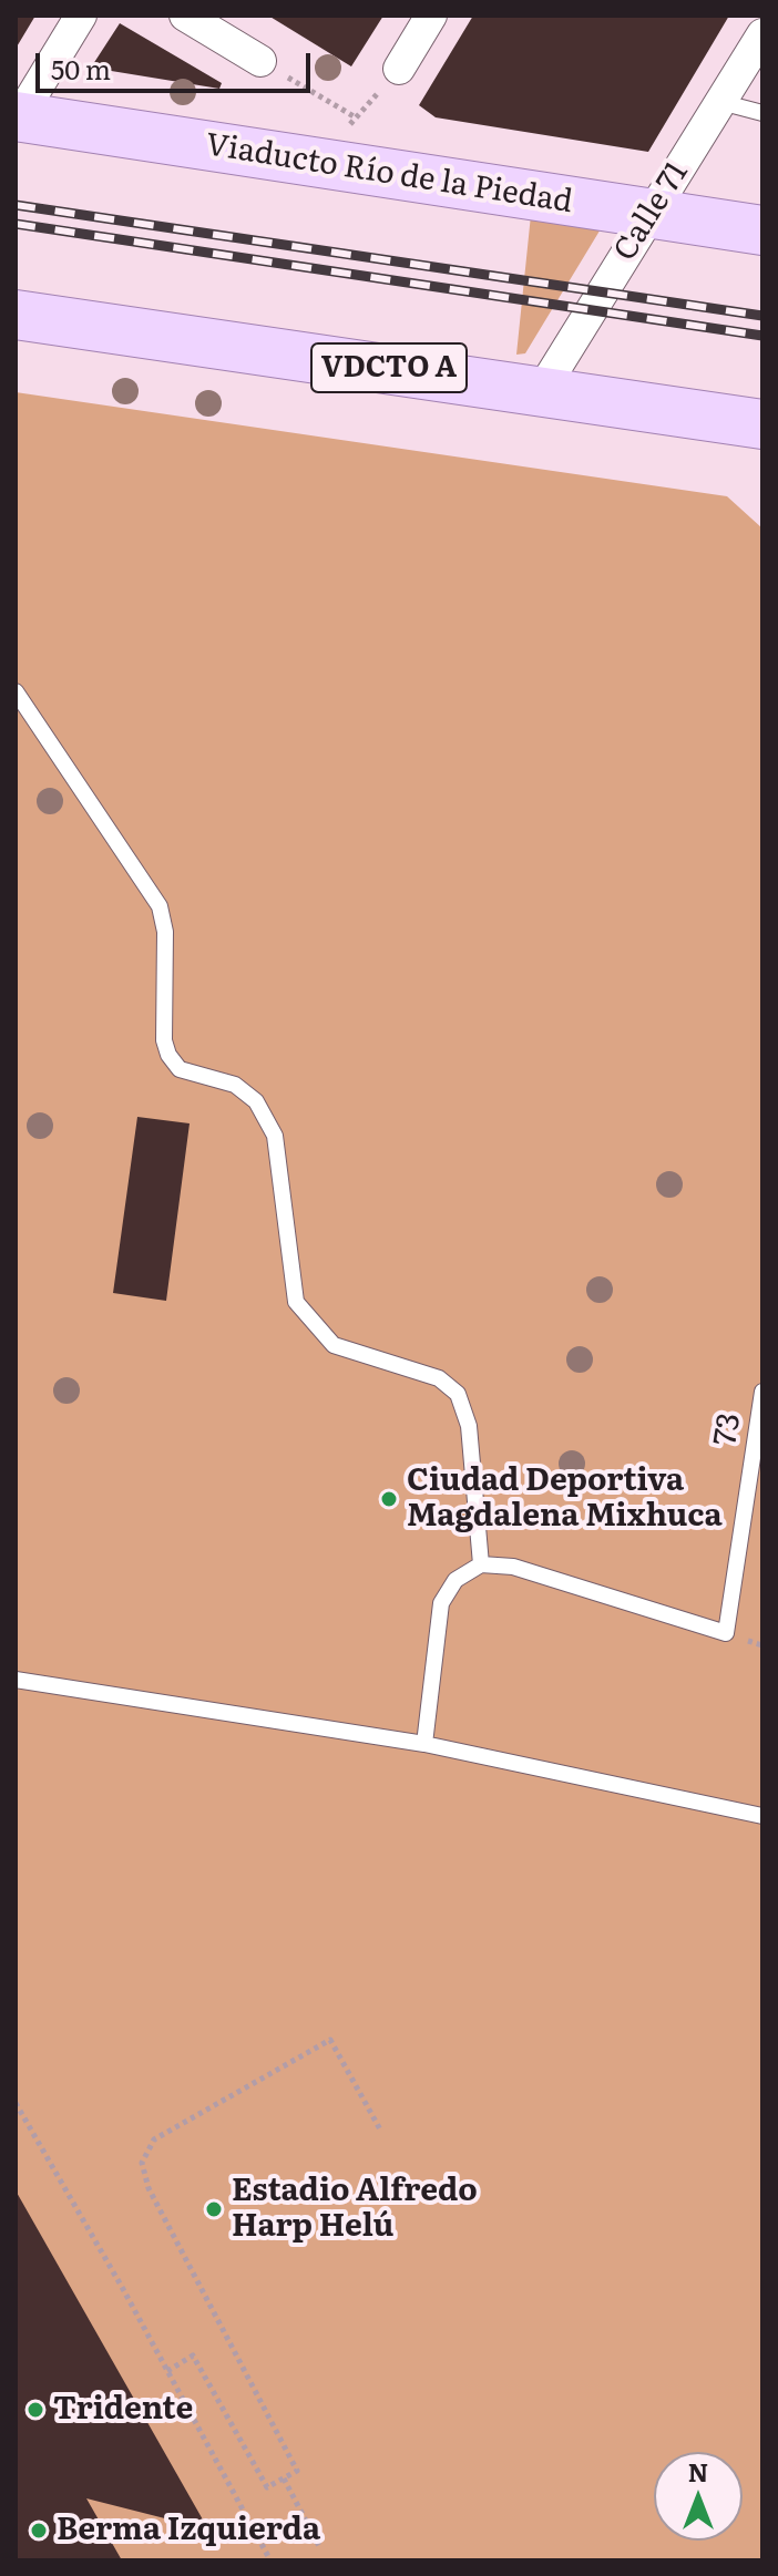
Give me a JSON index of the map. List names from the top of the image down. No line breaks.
{"streets":{"main road":["Viaducto Río de la Piedad","VDCTO A"],"street":["Calle 71"],"lane":["73"]},"crossings":[["Viaducto Río de la Piedad","Calle 71"],["Calle 71","VDCTO A"]],"places":["Ciudad Deportiva Magdalena Mixhuca","Estadio Alfredo Harp Helú","Tridente","Berma Izquierda"],"scale_bar":"50 m","north":"top"}
